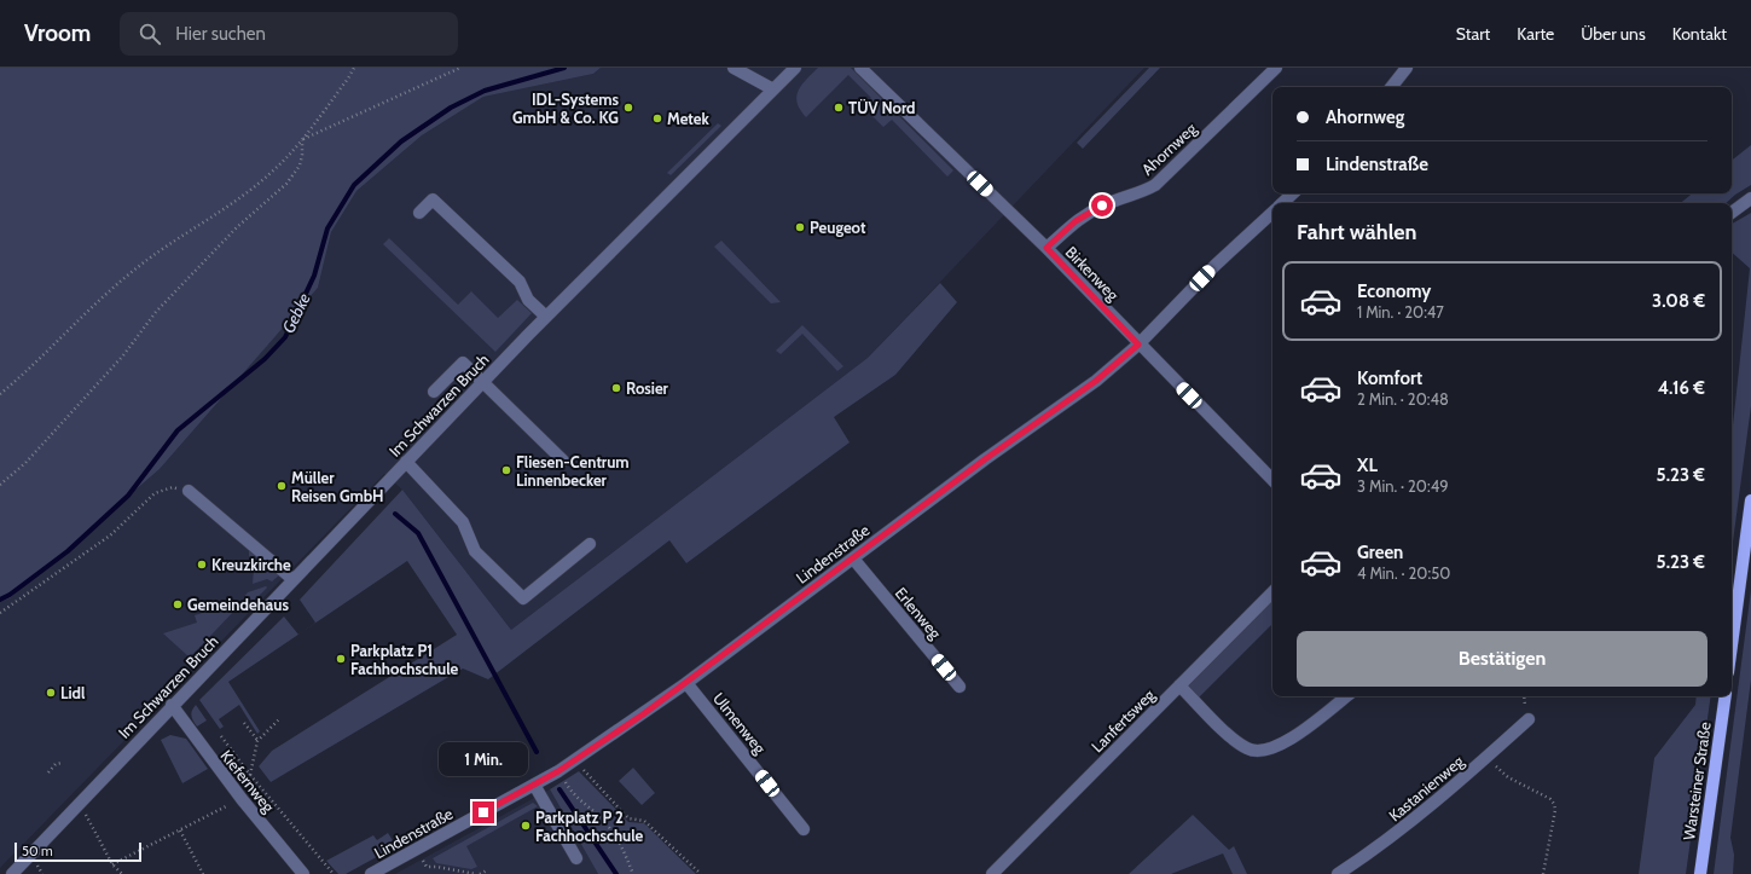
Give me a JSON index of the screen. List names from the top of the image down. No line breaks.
{"streets":{"main road":["Warsteiner Straße"],"street":["Ahornweg","Birkenweg","Im Schwarzen Bruch","Lindenstraße","Erlenweg","Lanfertsweg","Ulmenweg","Kiefernweg","Kastanienweg"]},"crossings":[["Ahornweg","Birkenweg"],["Birkenweg","Lindenstraße"],["Im Schwarzen Bruch","Kiefernweg"],["Lindenstraße","Erlenweg"],["Lindenstraße","Ulmenweg"]],"water":["Gebke"],"places":["IDL-Systems GmbH & Co. KG","TÜV Nord","Metek","Peugeot","Rosier","Fliesen-Centrum Linnenbecker","Müller Reisen GmbH","Kreuzkirche","Gemeindehaus","Parkplatz P1 Fachhochschule","Lidl","Parkplatz P 2 Fachhochschule"],"scale_bar":"50 m","page":{"header":"Vroom","search":"Hier suchen","nav":["Start","Karte","Über uns","Kontakt"],"banner":["Ahornweg","Lindenstraße"],"heading":"Fahrt wählen","list":[{"name":"Economy","note":"1 Min. · 20:47","value":"3.08 €"},{"name":"Komfort","note":"2 Min. · 20:48","value":"4.16 €"},{"name":"XL","note":"3 Min. · 20:49","value":"5.23 €"},{"name":"Green","note":"4 Min. · 20:50","value":"5.23 €"}],"buttons":"Bestätigen","bubble":"1 Min.","scale":"50 m"}}
